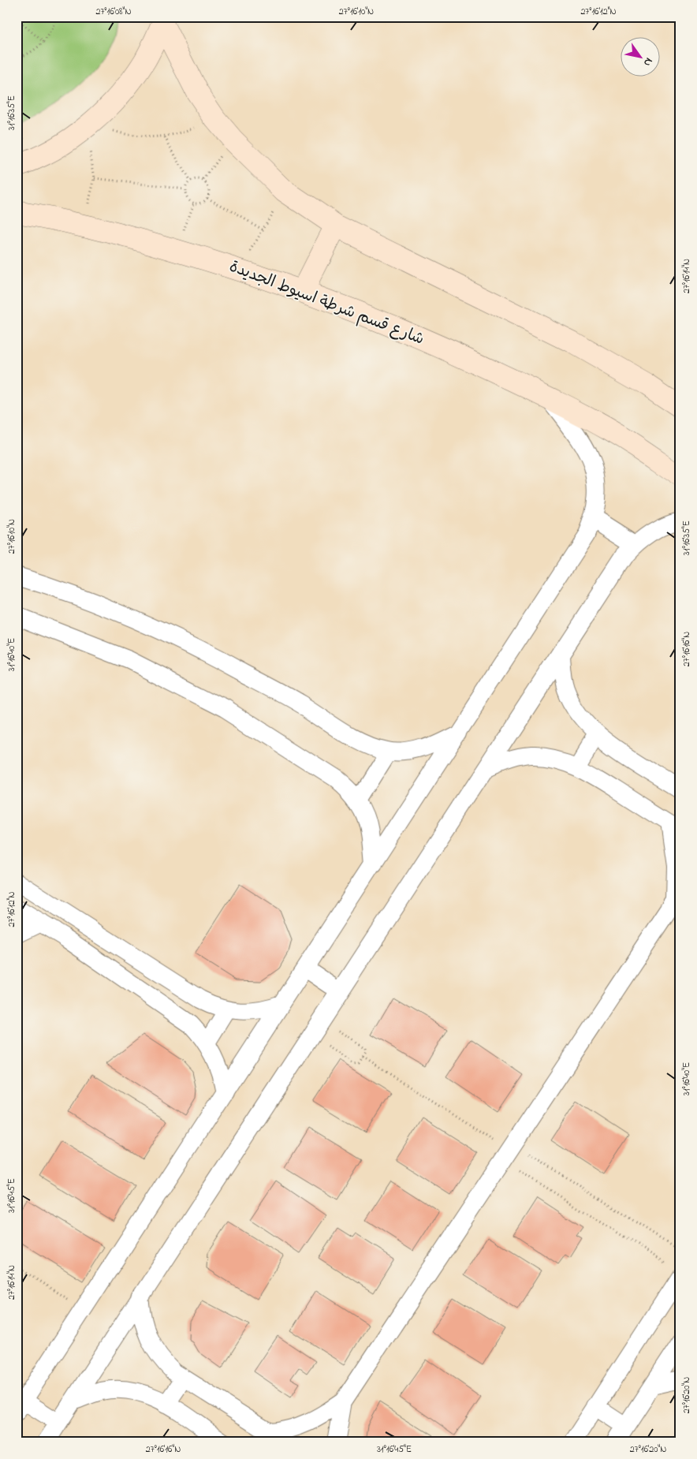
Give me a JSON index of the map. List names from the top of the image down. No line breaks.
{"streets":{"main road":["شارع قسم شرطة اسيوط الجديدة"]},"north":"bottom right","coordinates":["27°16'08\"N","27°16'10\"N","27°16'12\"N","31°16'35\"E","27°16'14\"N","27°16'16\"N","31°16'40\"E","31°16'45\"E","27°16'20\"N"]}
